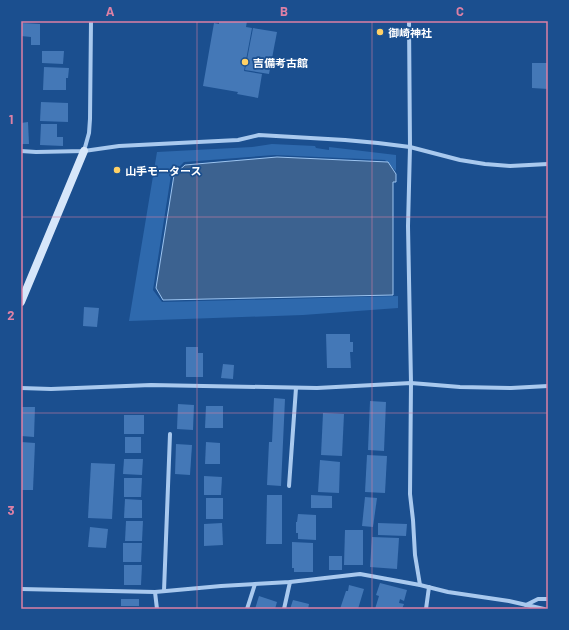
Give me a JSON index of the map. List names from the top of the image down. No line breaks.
{"places":["御崎神社","吉備考古館","山手モータース"],"grid":{"columns":["A","B","C"],"rows":["1","2","3"]}}
